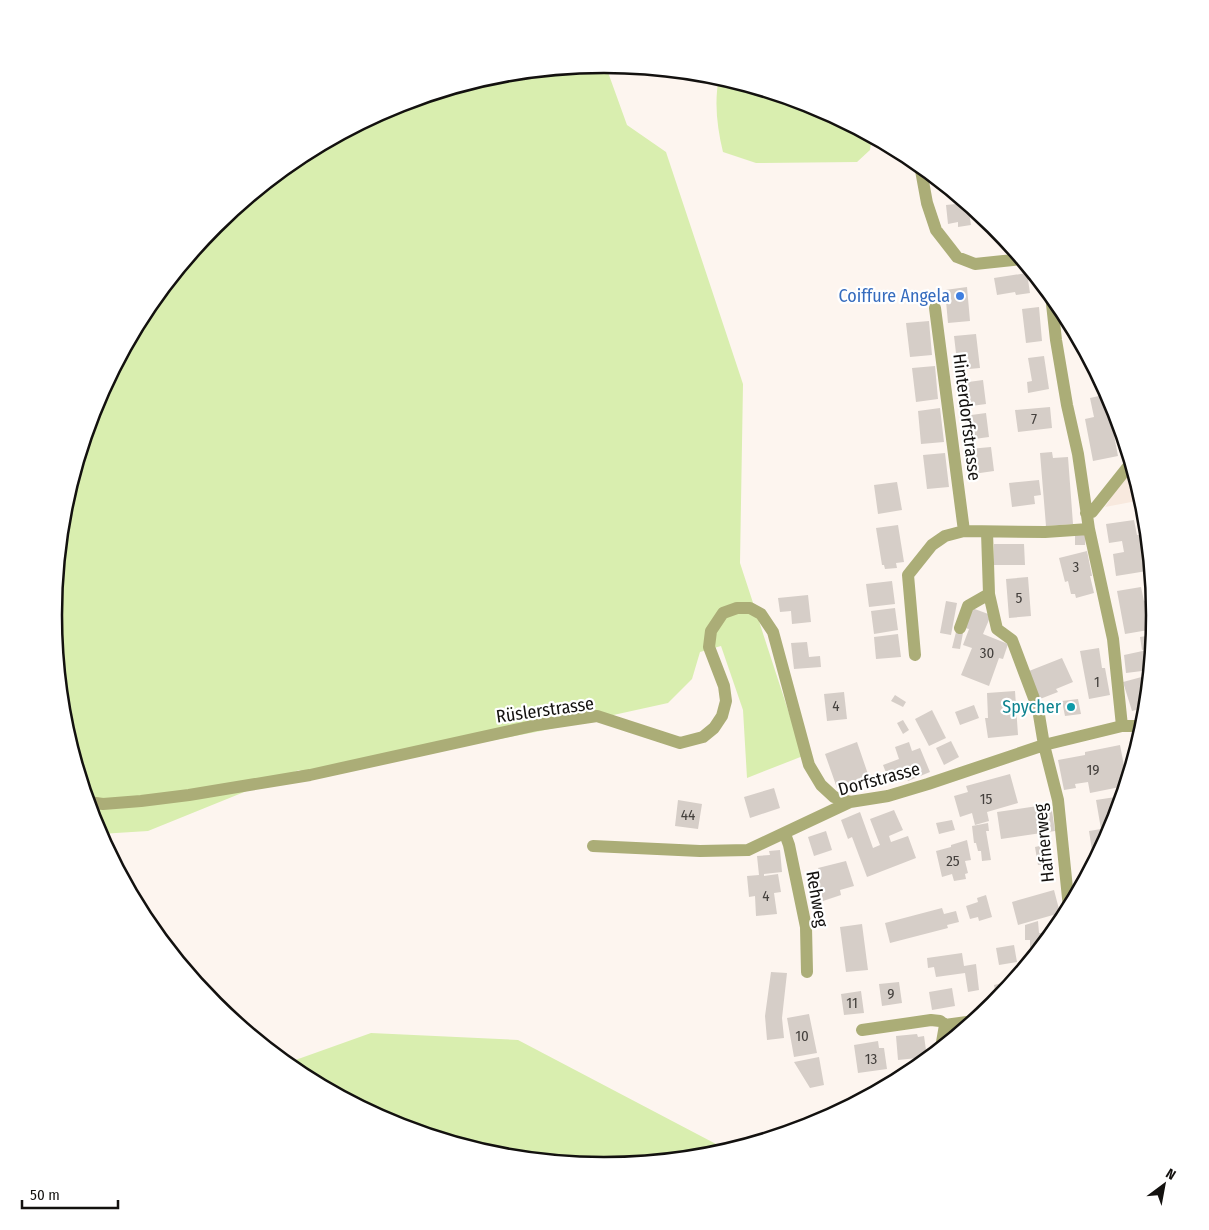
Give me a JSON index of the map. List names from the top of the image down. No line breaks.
{"streets":{"street":["Hinterdorfstrasse","Rüslerstrasse","Dorfstrasse","Hafnerweg","Rehweg"]},"crossings":[["Rüslerstrasse","Dorfstrasse"],["Dorfstrasse","Hafnerweg"],["Dorfstrasse","Rehweg"]],"places":["Coiffure Angela","Spycher"],"house_numbers":["7","3","5","30","1","4","19","15","44","25","4","9","11","10","13"],"scale_bar":"50 m","north":"top right"}
